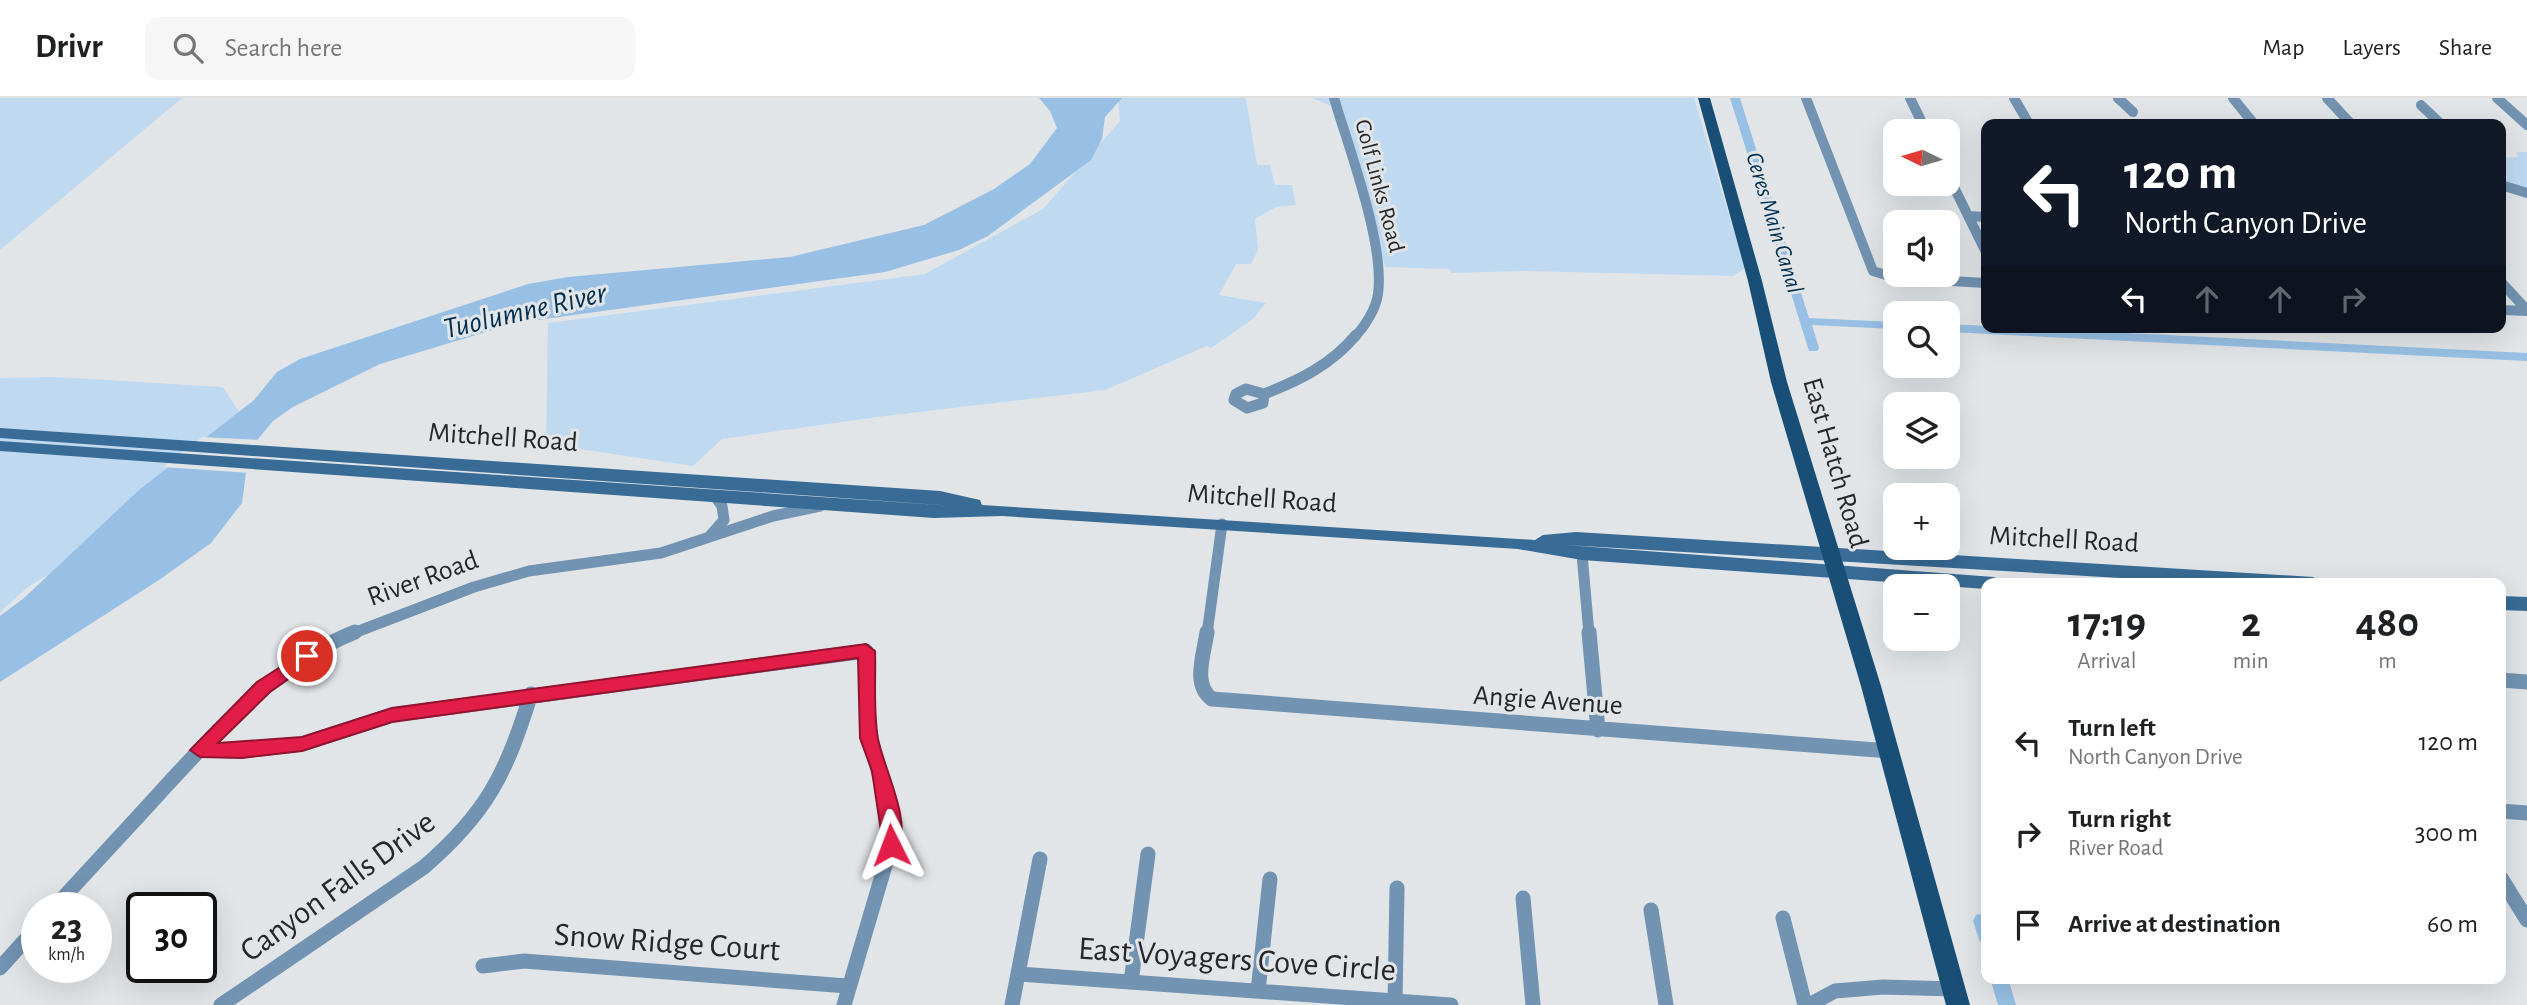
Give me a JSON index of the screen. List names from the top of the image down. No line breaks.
{"streets":{"main road":["Mitchell Road","East Hatch Road"],"street":["Golf Links Road","River Road","Angie Avenue","Canyon Falls Drive","Snow Ridge Court","East Voyagers Cove Circle"]},"crossings":[["Mitchell Road","East Hatch Road"],["Mitchell Road","River Road"],["Mitchell Road","Angie Avenue"],["East Hatch Road","Angie Avenue"]],"water":["Ceres Main Canal","Tuolumne River"],"north":"left","page":{"header":"Drivr","search":"Search here","nav":["Map","Layers","Share"],"map_buttons":["+","−"],"turn":["120 m","North Canyon Drive"],"eta":["17:19","Arrival","2","min","480","m"],"list":[{"name":"Turn left","note":"North Canyon Drive","value":"120 m"},{"name":"Turn right","note":"River Road","value":"300 m"},{"name":"Arrive at destination","value":"60 m"}],"speed":"23 km/h","limit":"30"}}
